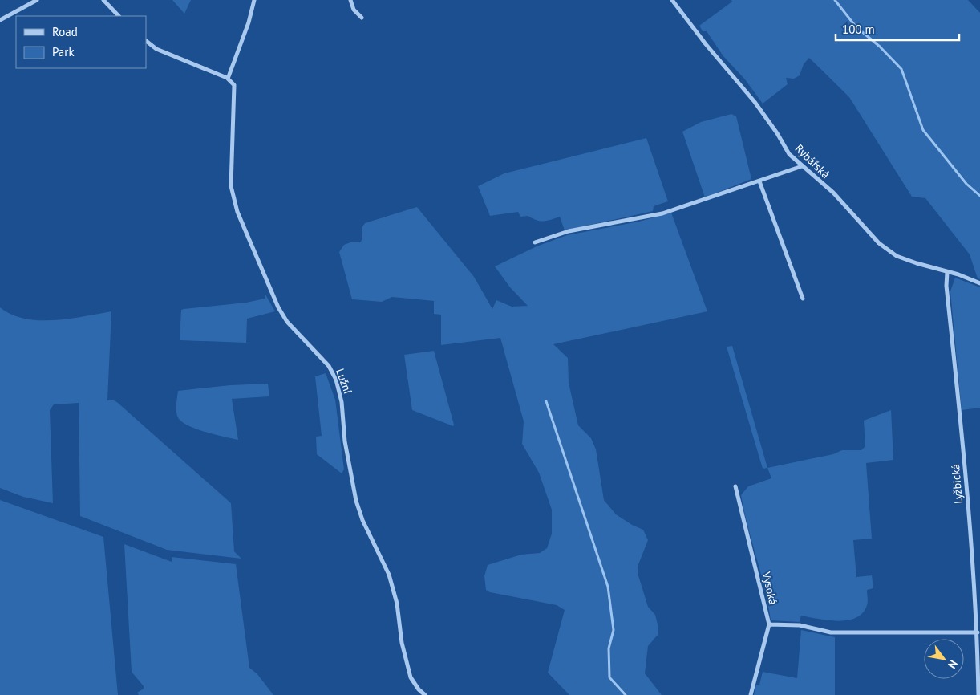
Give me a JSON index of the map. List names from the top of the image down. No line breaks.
{"streets":{"street":["Rybářská","Lužní","Lyžbická","Vysoká"]},"crossings":[["Rybářská","Lyžbická"]],"legend":["Road","Park"],"scale_bar":"100 m","north":"bottom right"}
